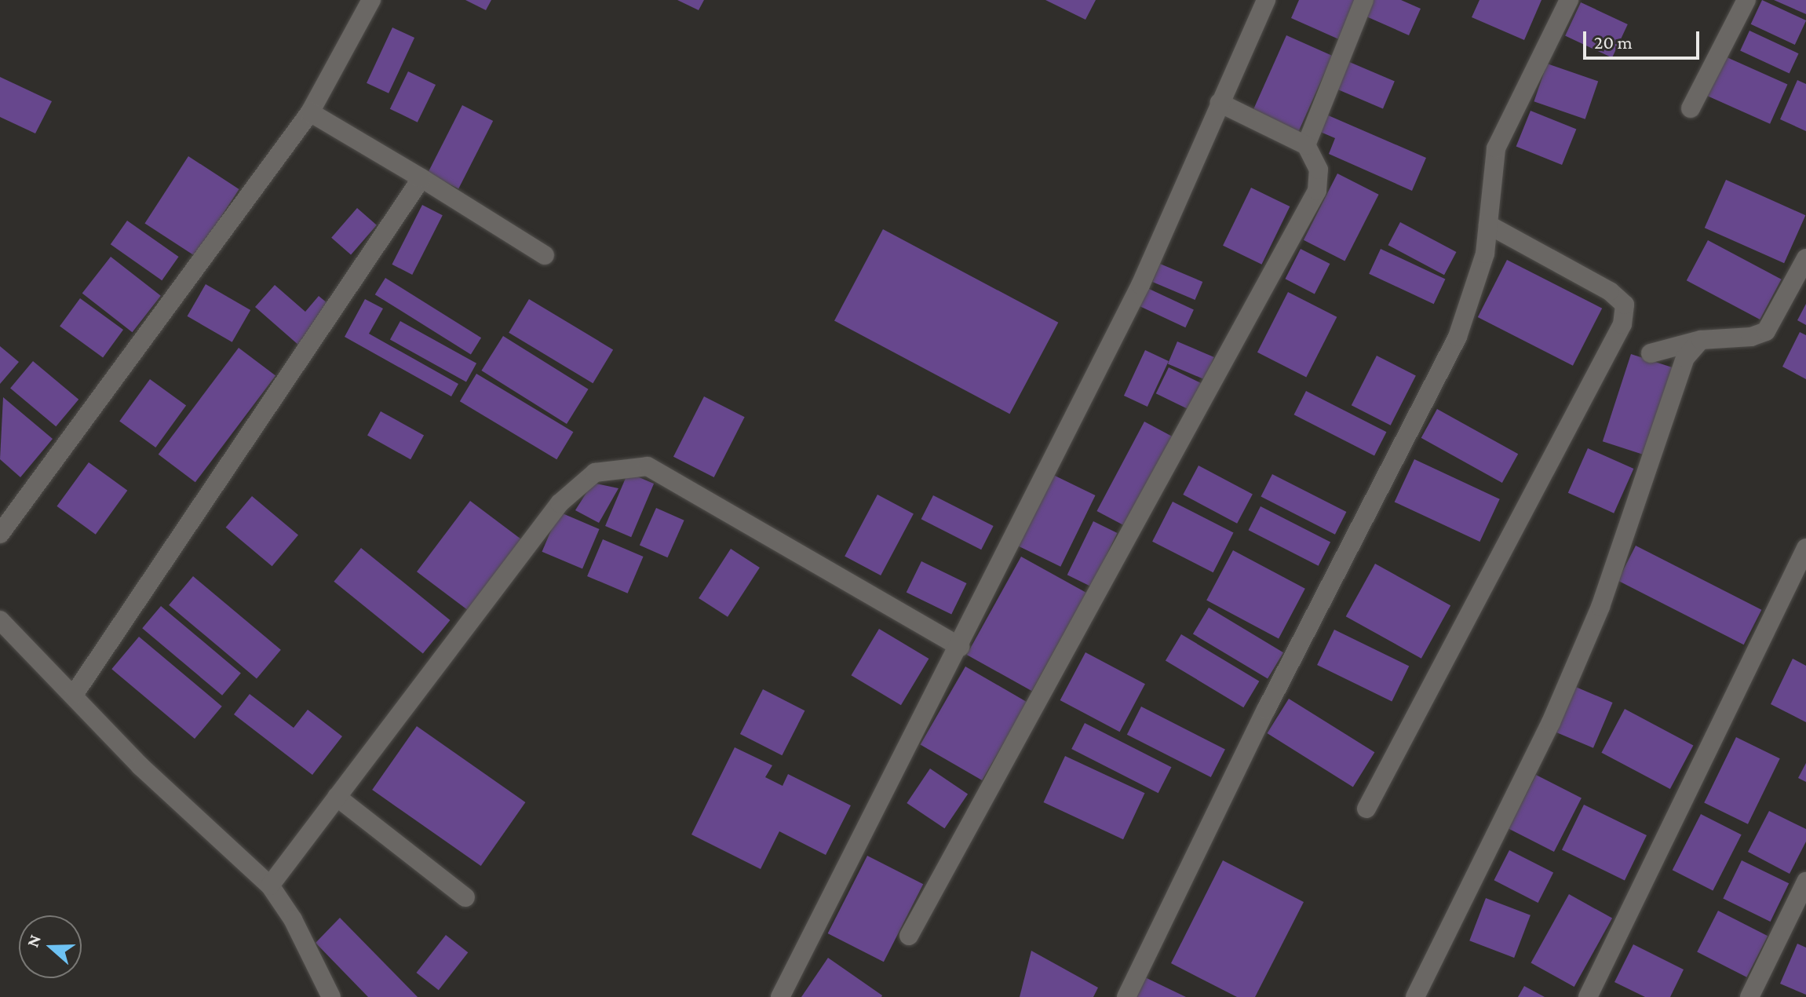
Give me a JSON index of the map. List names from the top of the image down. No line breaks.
{"scale_bar":"20 m","north":"left"}
